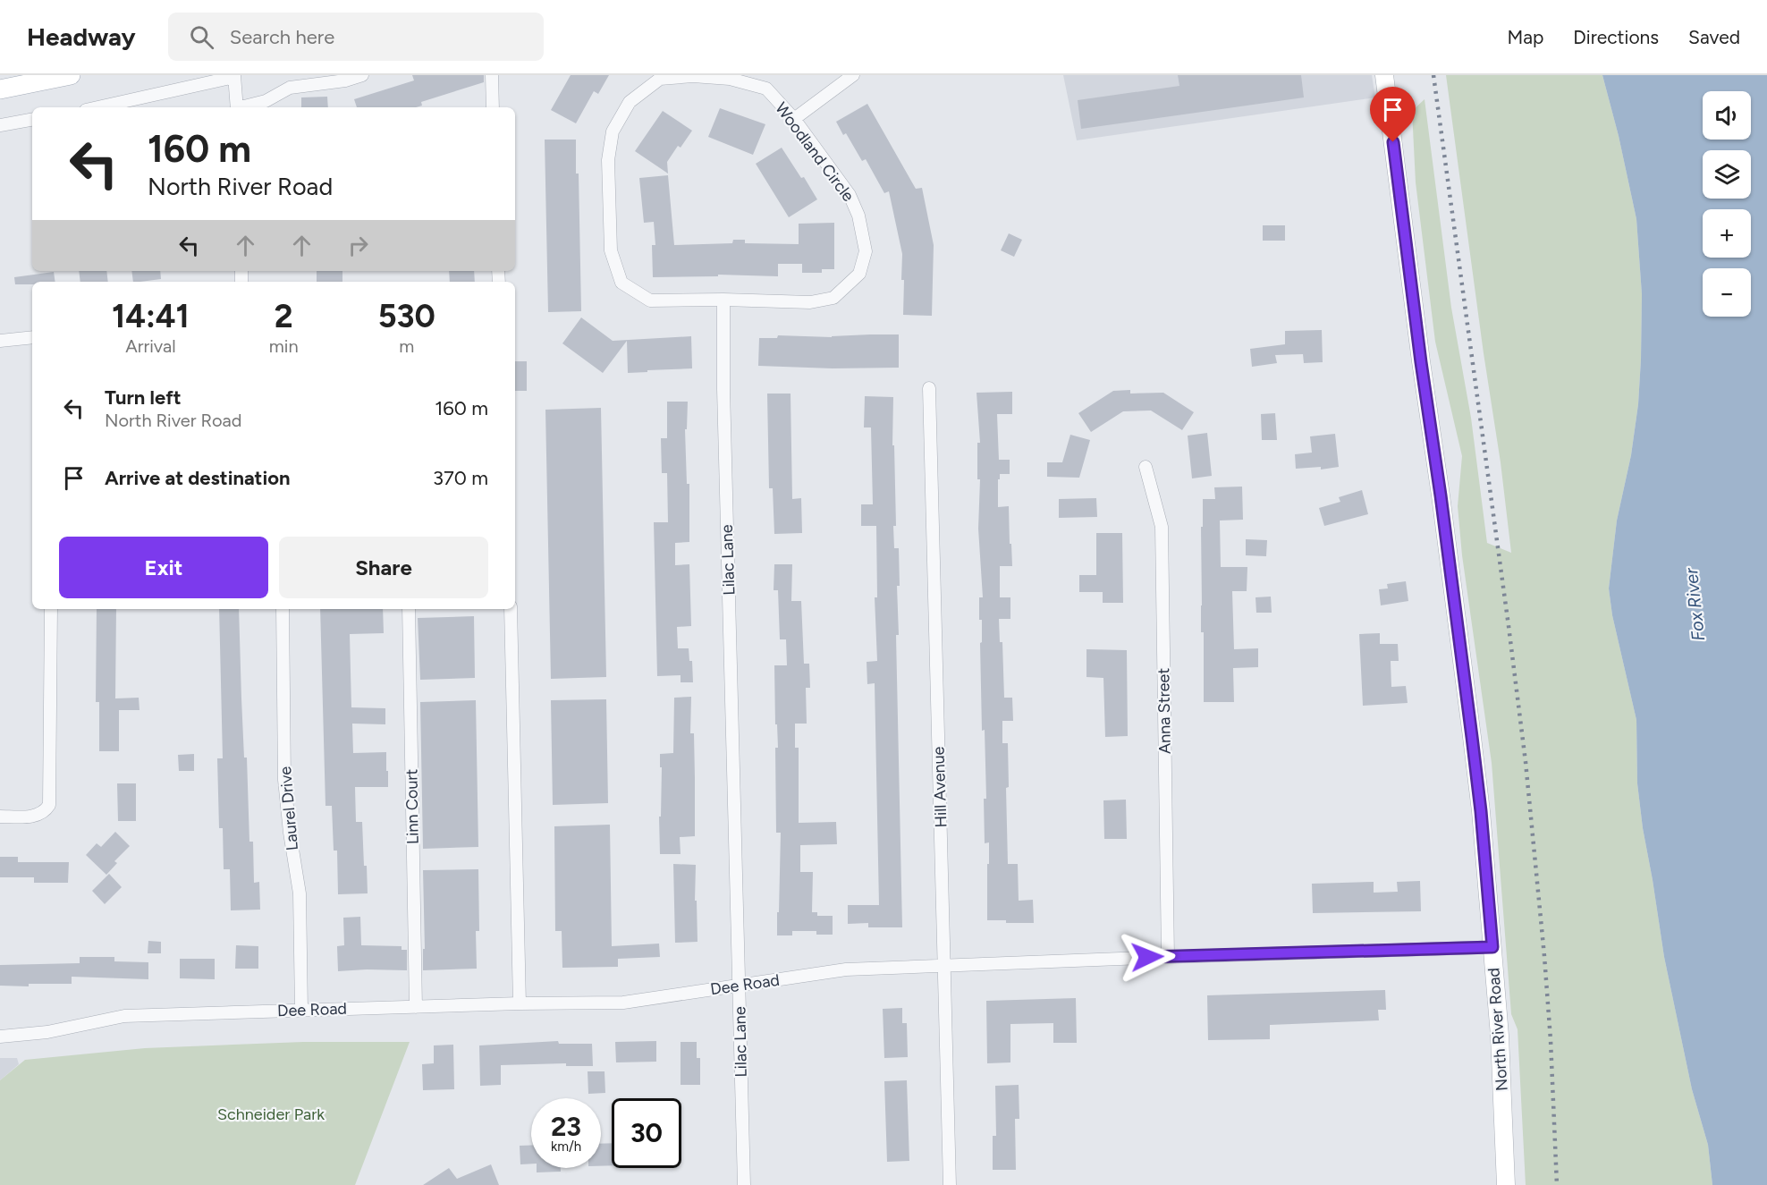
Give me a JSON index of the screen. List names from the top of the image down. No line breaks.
{"streets":{"main road":["North River Road"],"street":["Woodland Circle","Lilac Lane","Anna Street","Hill Avenue","Linn Court","Laurel Drive","Dee Road"]},"crossings":[["Woodland Circle","Lilac Lane"],["Lilac Lane","Dee Road"],["Anna Street","Dee Road"],["Hill Avenue","Dee Road"],["Linn Court","Dee Road"],["Laurel Drive","Dee Road"],["Dee Road","North River Road"]],"water":["Fox River"],"parks":["Schneider Park"],"page":{"header":"Headway","search":"Search here","nav":["Map","Directions","Saved"],"map_buttons":["+","−"],"turn":["160 m","North River Road"],"eta":["14:41","Arrival","2","min","530","m"],"list":[{"name":"Turn left","note":"North River Road","value":"160 m"},{"name":"Arrive at destination","value":"370 m"}],"buttons":["Exit","Share"],"speed":"23 km/h","limit":"30"}}
